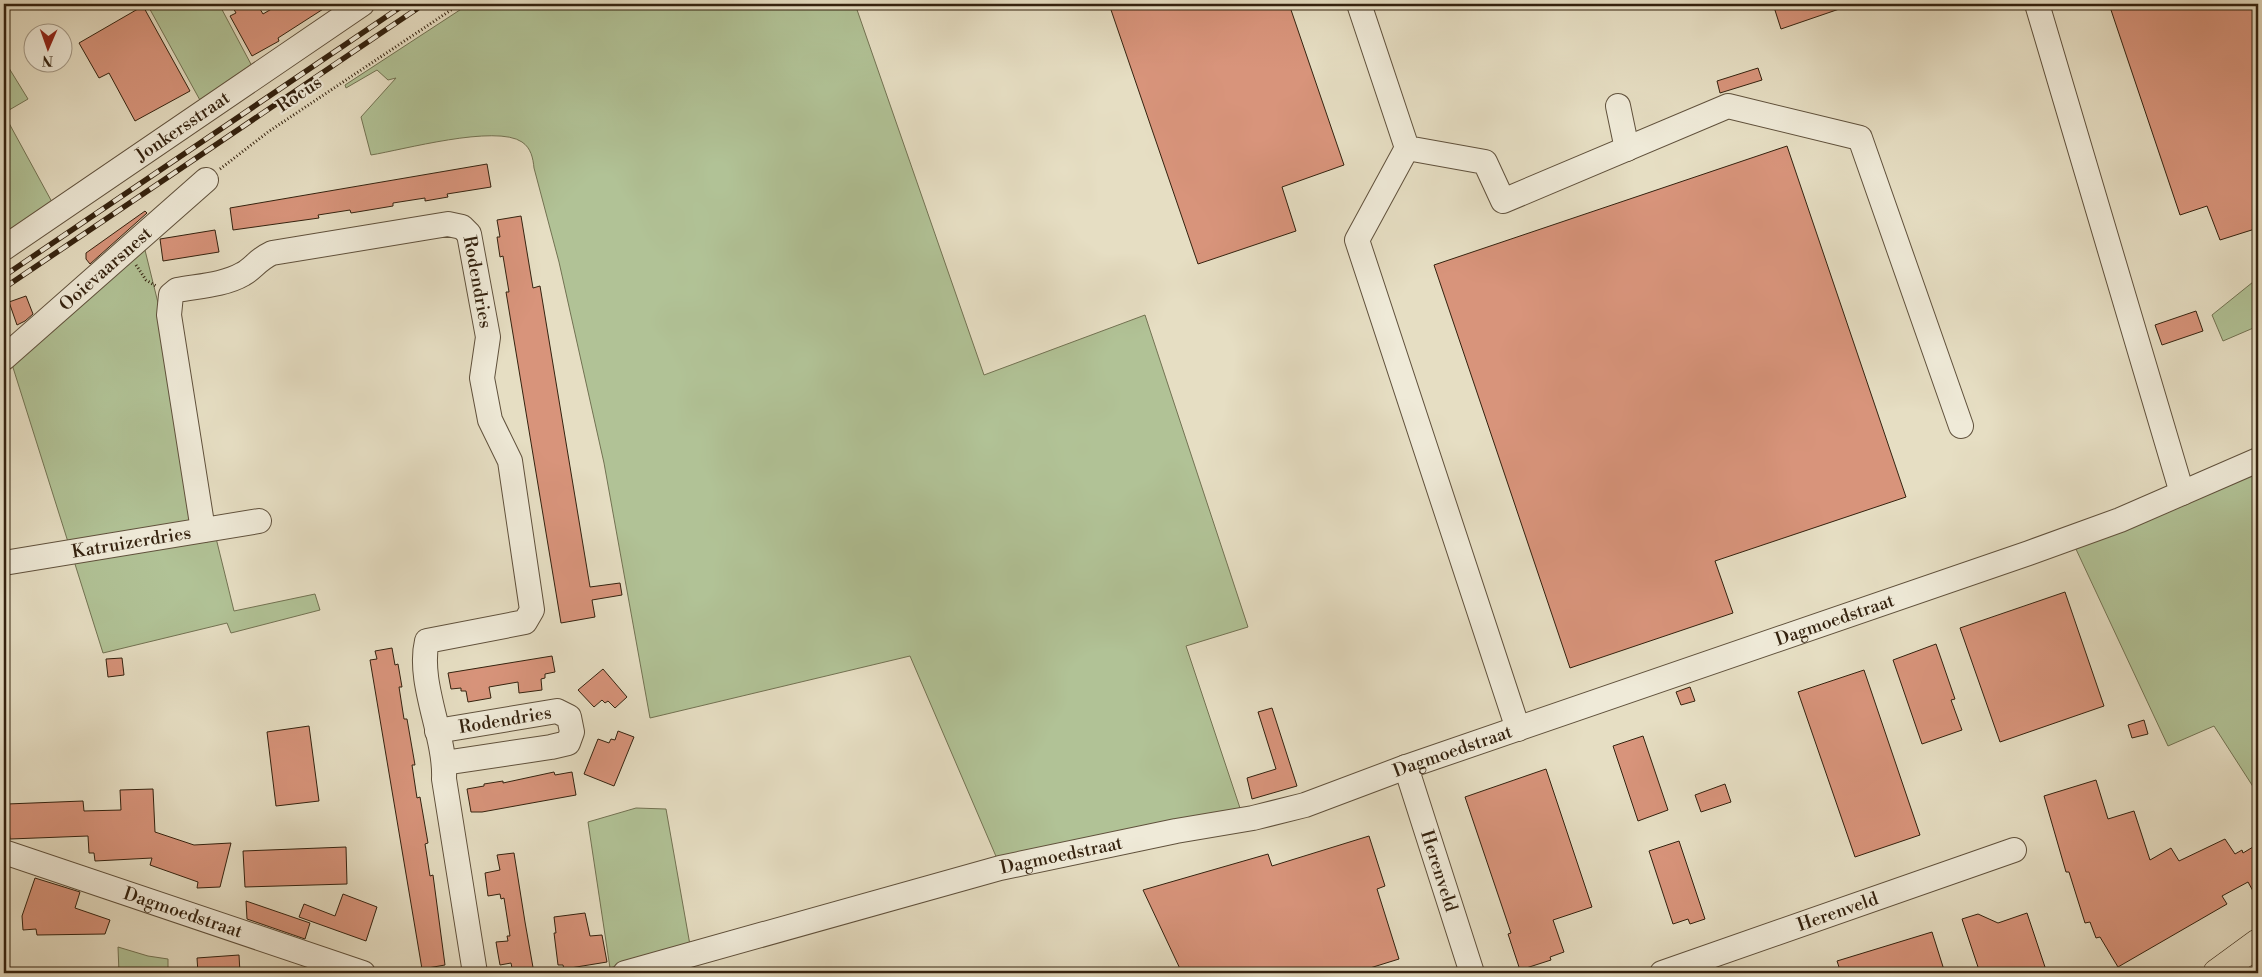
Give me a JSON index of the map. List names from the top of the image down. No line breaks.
{"streets":{"street":["Jonkersstraat","Ooievaarsnest","Rodendries","Katruizerdries","Dagmoedstraat","Herenveld"],"path":["Rocus"]},"crossings":[["Rocus","Ooievaarsnest"],["Dagmoedstraat","Herenveld"]],"north":"bottom"}
